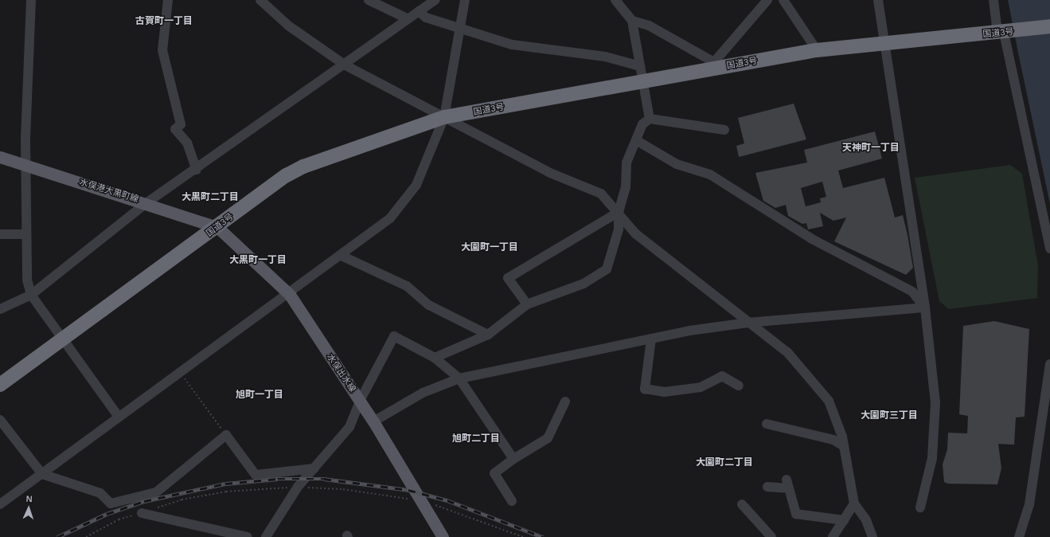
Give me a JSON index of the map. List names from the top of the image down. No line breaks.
{"streets":{"highway":["国道3号"],"main road":["水俣港大黒町線","水俣出水線"]},"crossings":[["国道3号","水俣港大黒町線"],["国道3号","水俣出水線"],["水俣港大黒町線","水俣出水線"]],"districts":["古賀町一丁目","天神町一丁目","大黒町二丁目","大園町一丁目","大黒町一丁目","旭町一丁目","大園町三丁目","旭町二丁目","大園町二丁目"],"north":"top"}
